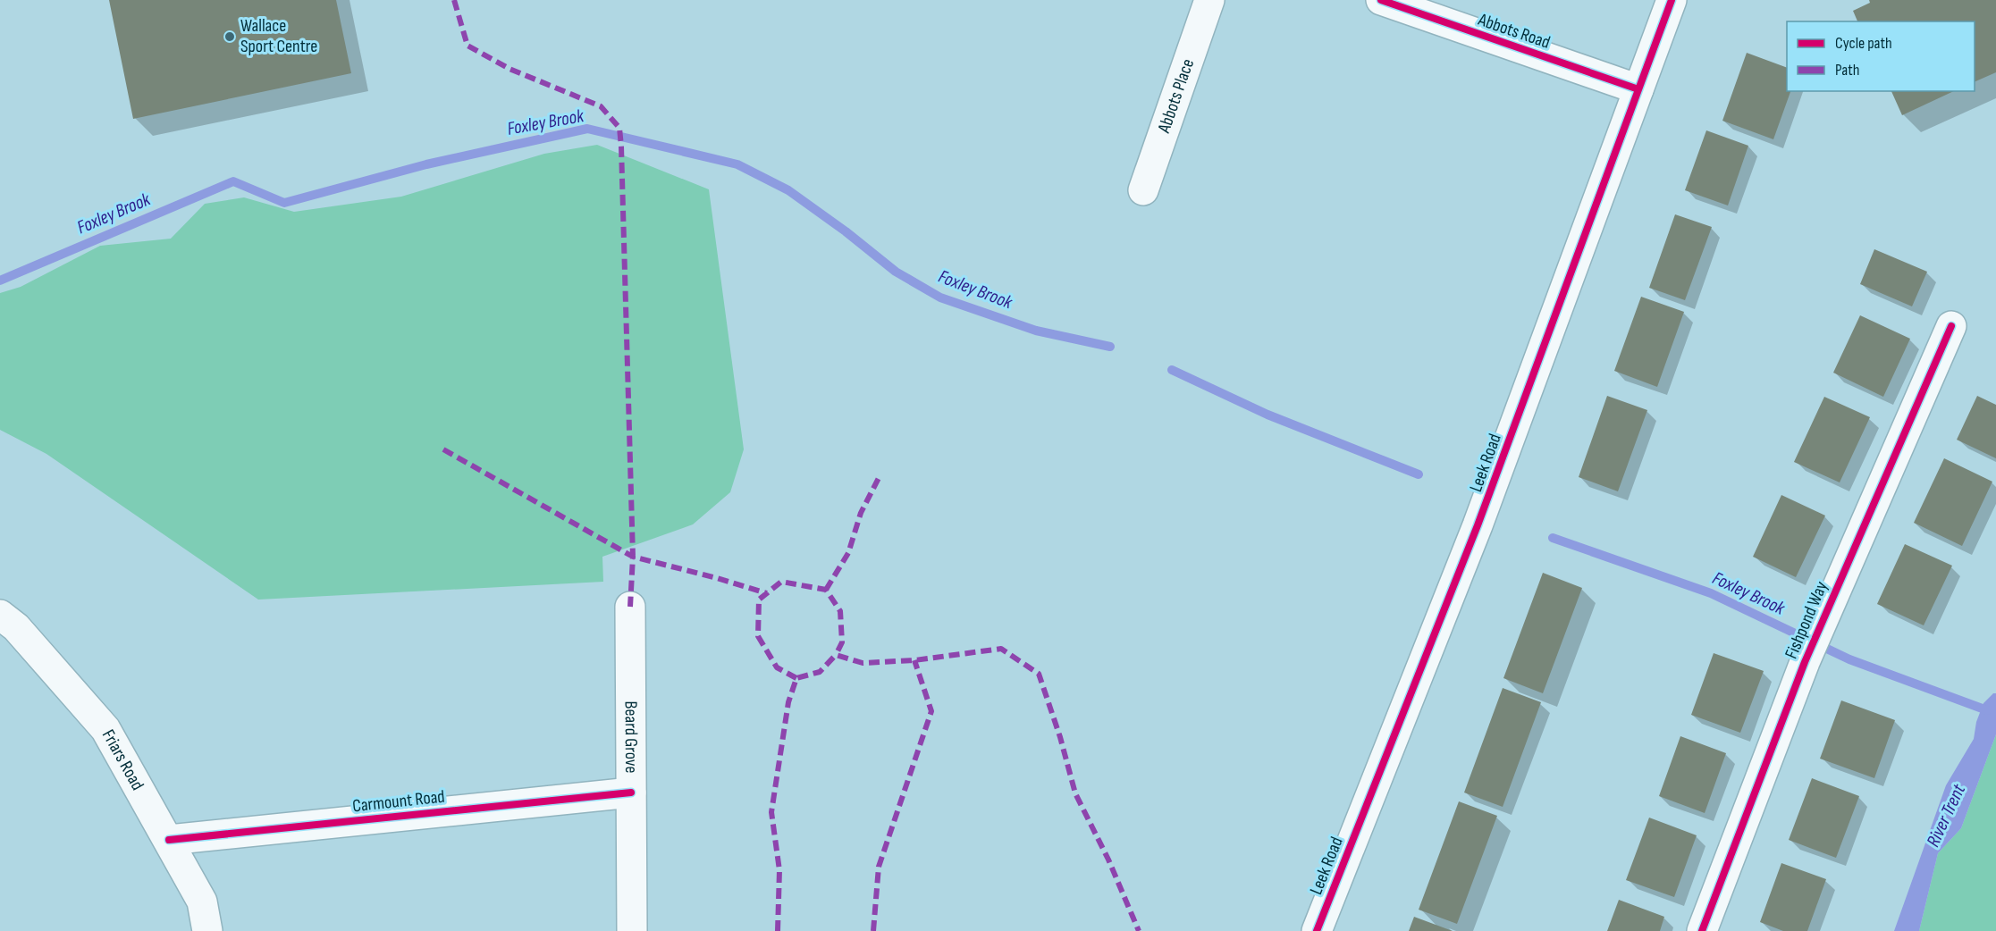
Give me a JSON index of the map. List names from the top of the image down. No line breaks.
{"streets":{"street":["Abbots Road","Abbots Place","Leek Road","Fishpond Way","Beard Grove","Friars Road","Carmount Road"]},"crossings":[["Abbots Road","Leek Road"],["Beard Grove","Carmount Road"],["Friars Road","Carmount Road"]],"water":["Foxley Brook","River Trent"],"places":["Wallace Sport Centre"],"legend":["Cycle path","Path"]}
